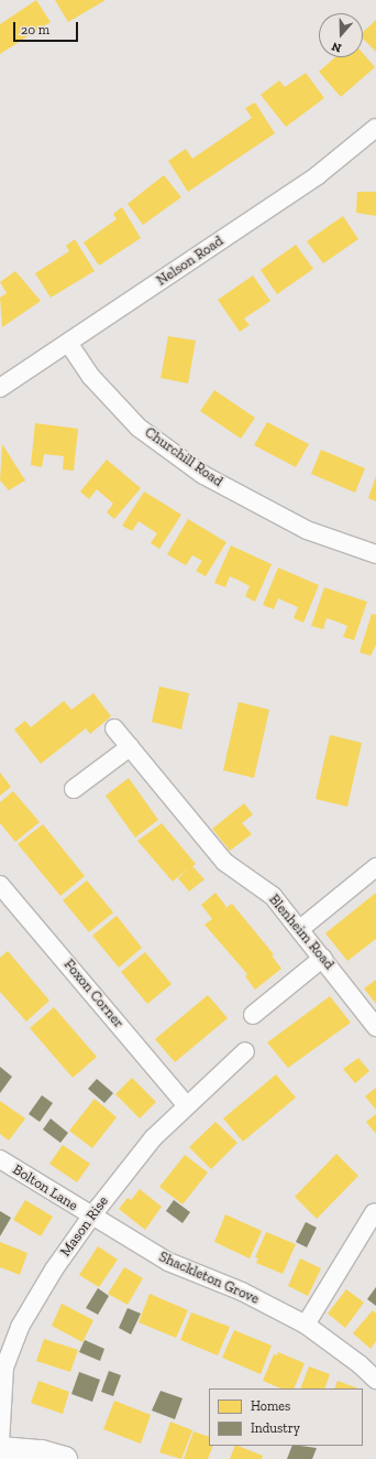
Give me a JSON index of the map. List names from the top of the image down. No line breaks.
{"streets":{"street":["Nelson Road","Churchill Road","Blenheim Road","Foxon Corner","Bolton Lane","Mason Rise","Shackleton Grove"]},"crossings":[["Nelson Road","Churchill Road"],["Foxon Corner","Mason Rise"],["Bolton Lane","Mason Rise"],["Bolton Lane","Shackleton Grove"],["Mason Rise","Shackleton Grove"]],"legend":["Homes","Industry"],"scale_bar":"20 m","north":"bottom"}
